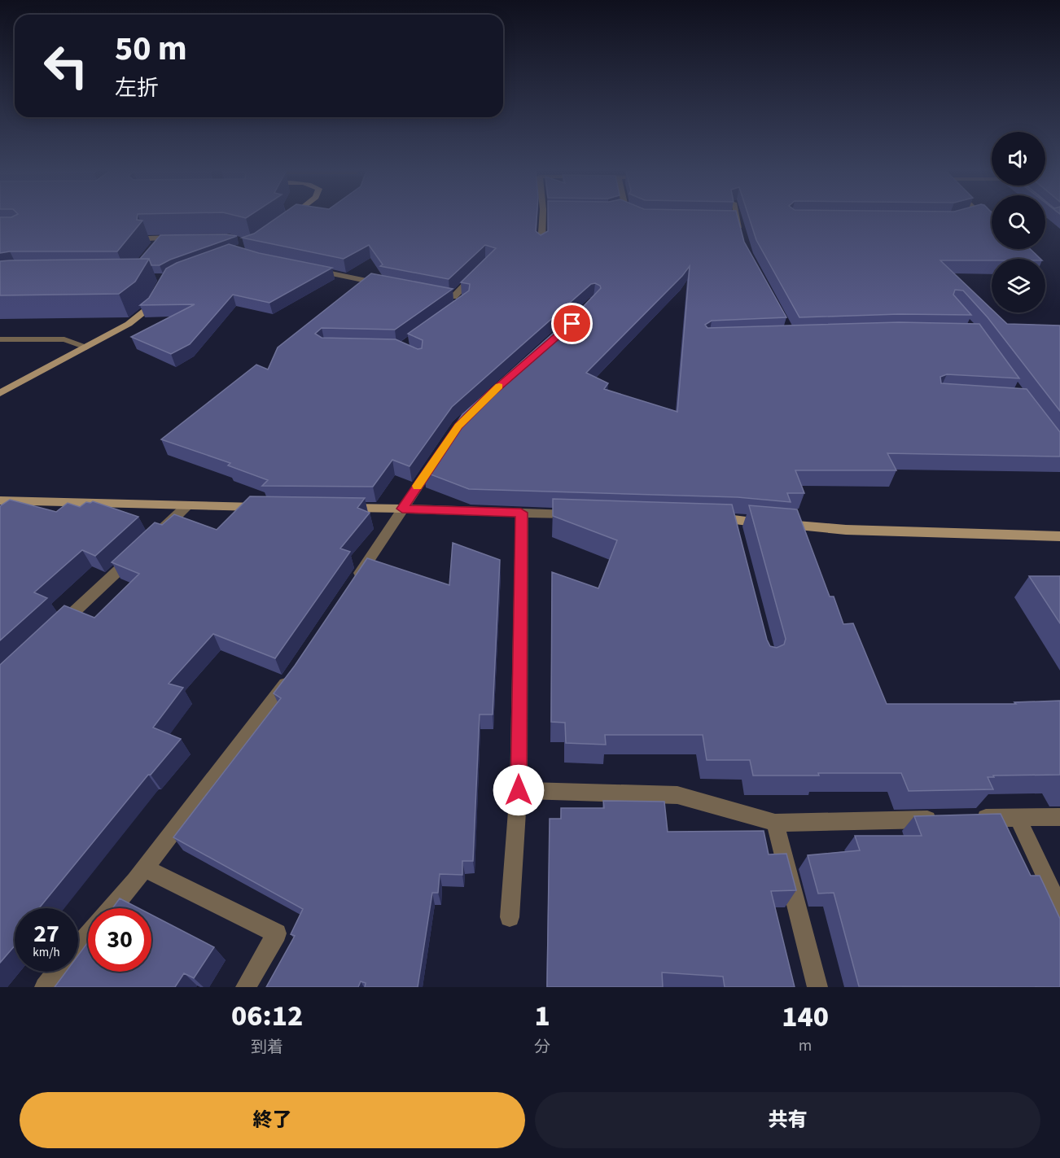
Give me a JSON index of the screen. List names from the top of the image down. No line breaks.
{"page":{"turn":["50 m","左折"],"speed":"27 km/h","limit":"30","eta":["06:12","到着","1","分","140","m"],"buttons":["終了","共有"]}}
